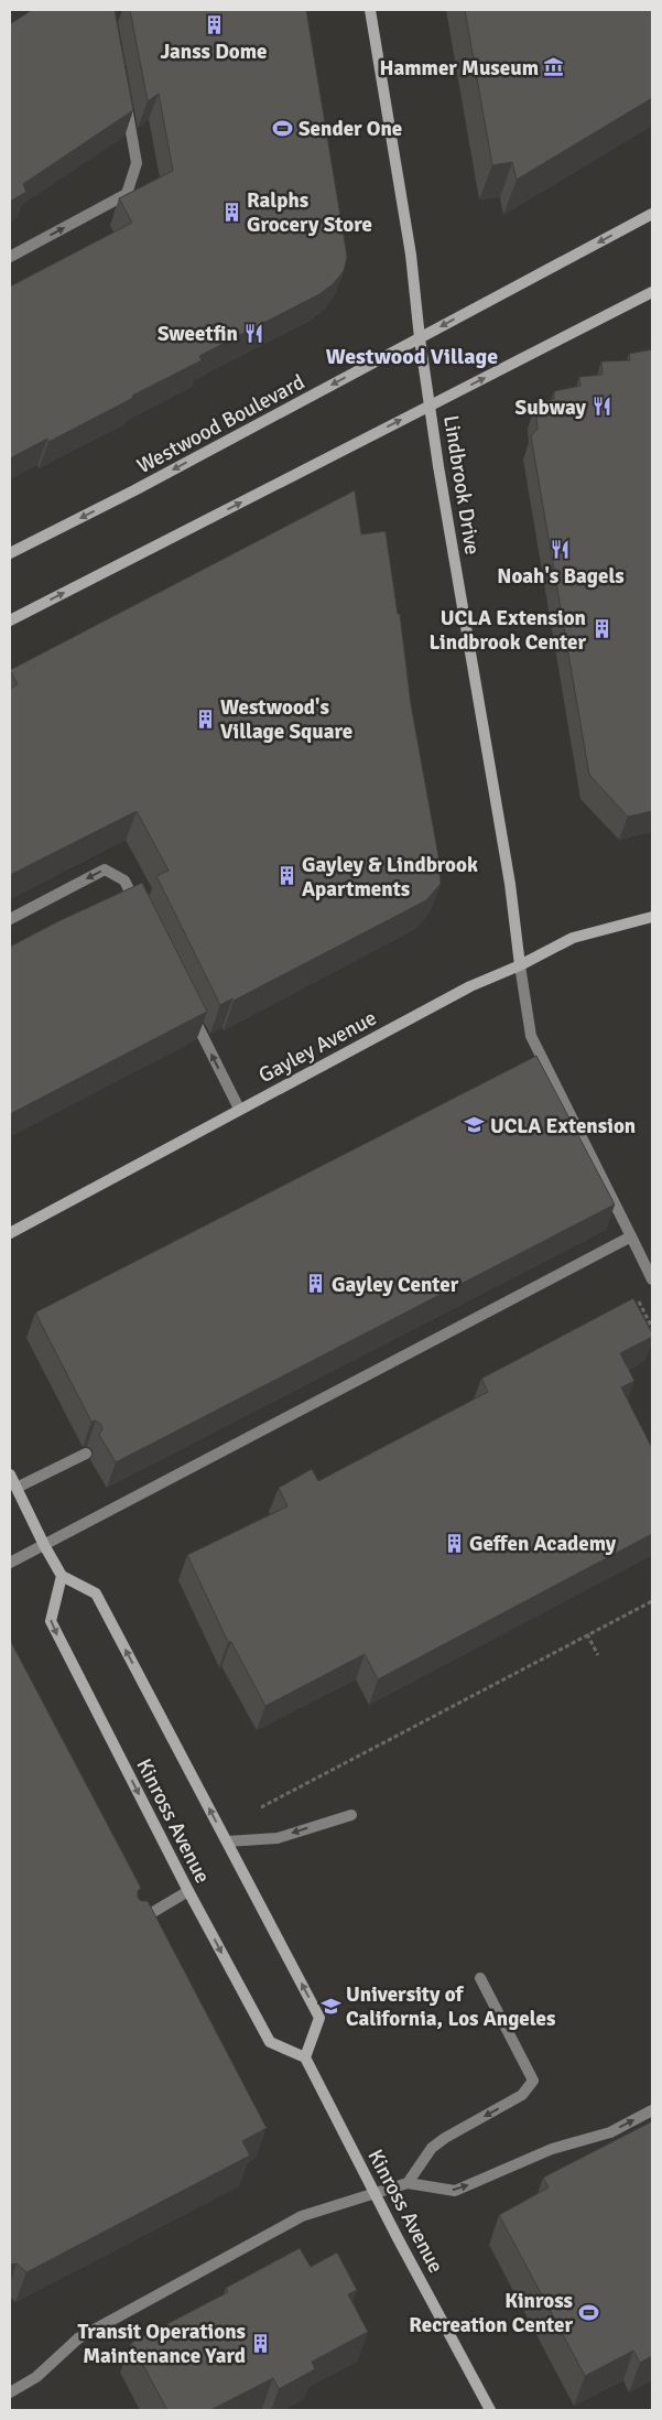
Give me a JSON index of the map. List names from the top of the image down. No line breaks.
{"streets":{"street":["Westwood Boulevard","Lindbrook Drive","Gayley Avenue","Kinross Avenue"]},"crossings":[["Westwood Boulevard","Lindbrook Drive"],["Lindbrook Drive","Gayley Avenue"]],"districts":["Westwood Village"],"places":{"building":["Janss Dome","Ralphs Grocery Store","UCLA Extension Lindbrook Center","Westwood's Village Square","Gayley & Lindbrook Apartments","Gayley Center","Geffen Academy","Transit Operations Maintenance Yard"],"museum":["Hammer Museum"],"sports":["Sender One","Kinross Recreation Center"],"restaurant":["Sweetfin","Subway","Noah's Bagels"],"school or university":["UCLA Extension","University of California, Los Angeles"]}}
